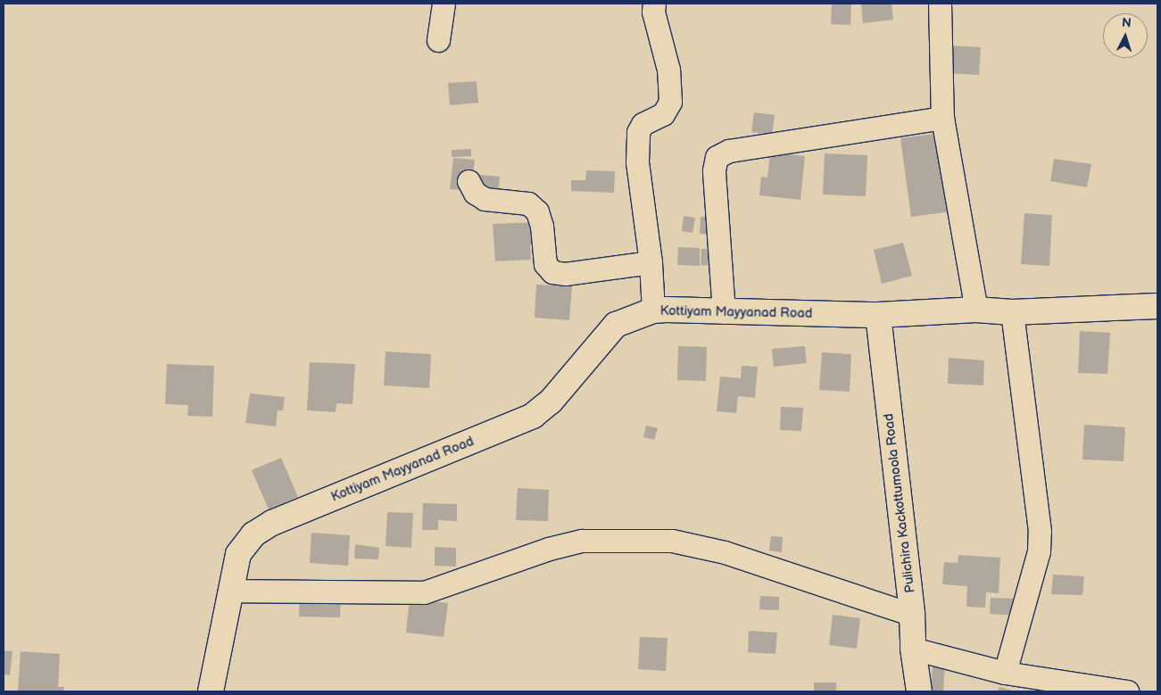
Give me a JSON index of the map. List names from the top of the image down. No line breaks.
{"streets":{"main road":["Kottiyam Mayyanad Road","Pulichira Kackottumoola Road"]},"crossings":[["Kottiyam Mayyanad Road","Pulichira Kackottumoola Road"]],"north":"top"}
